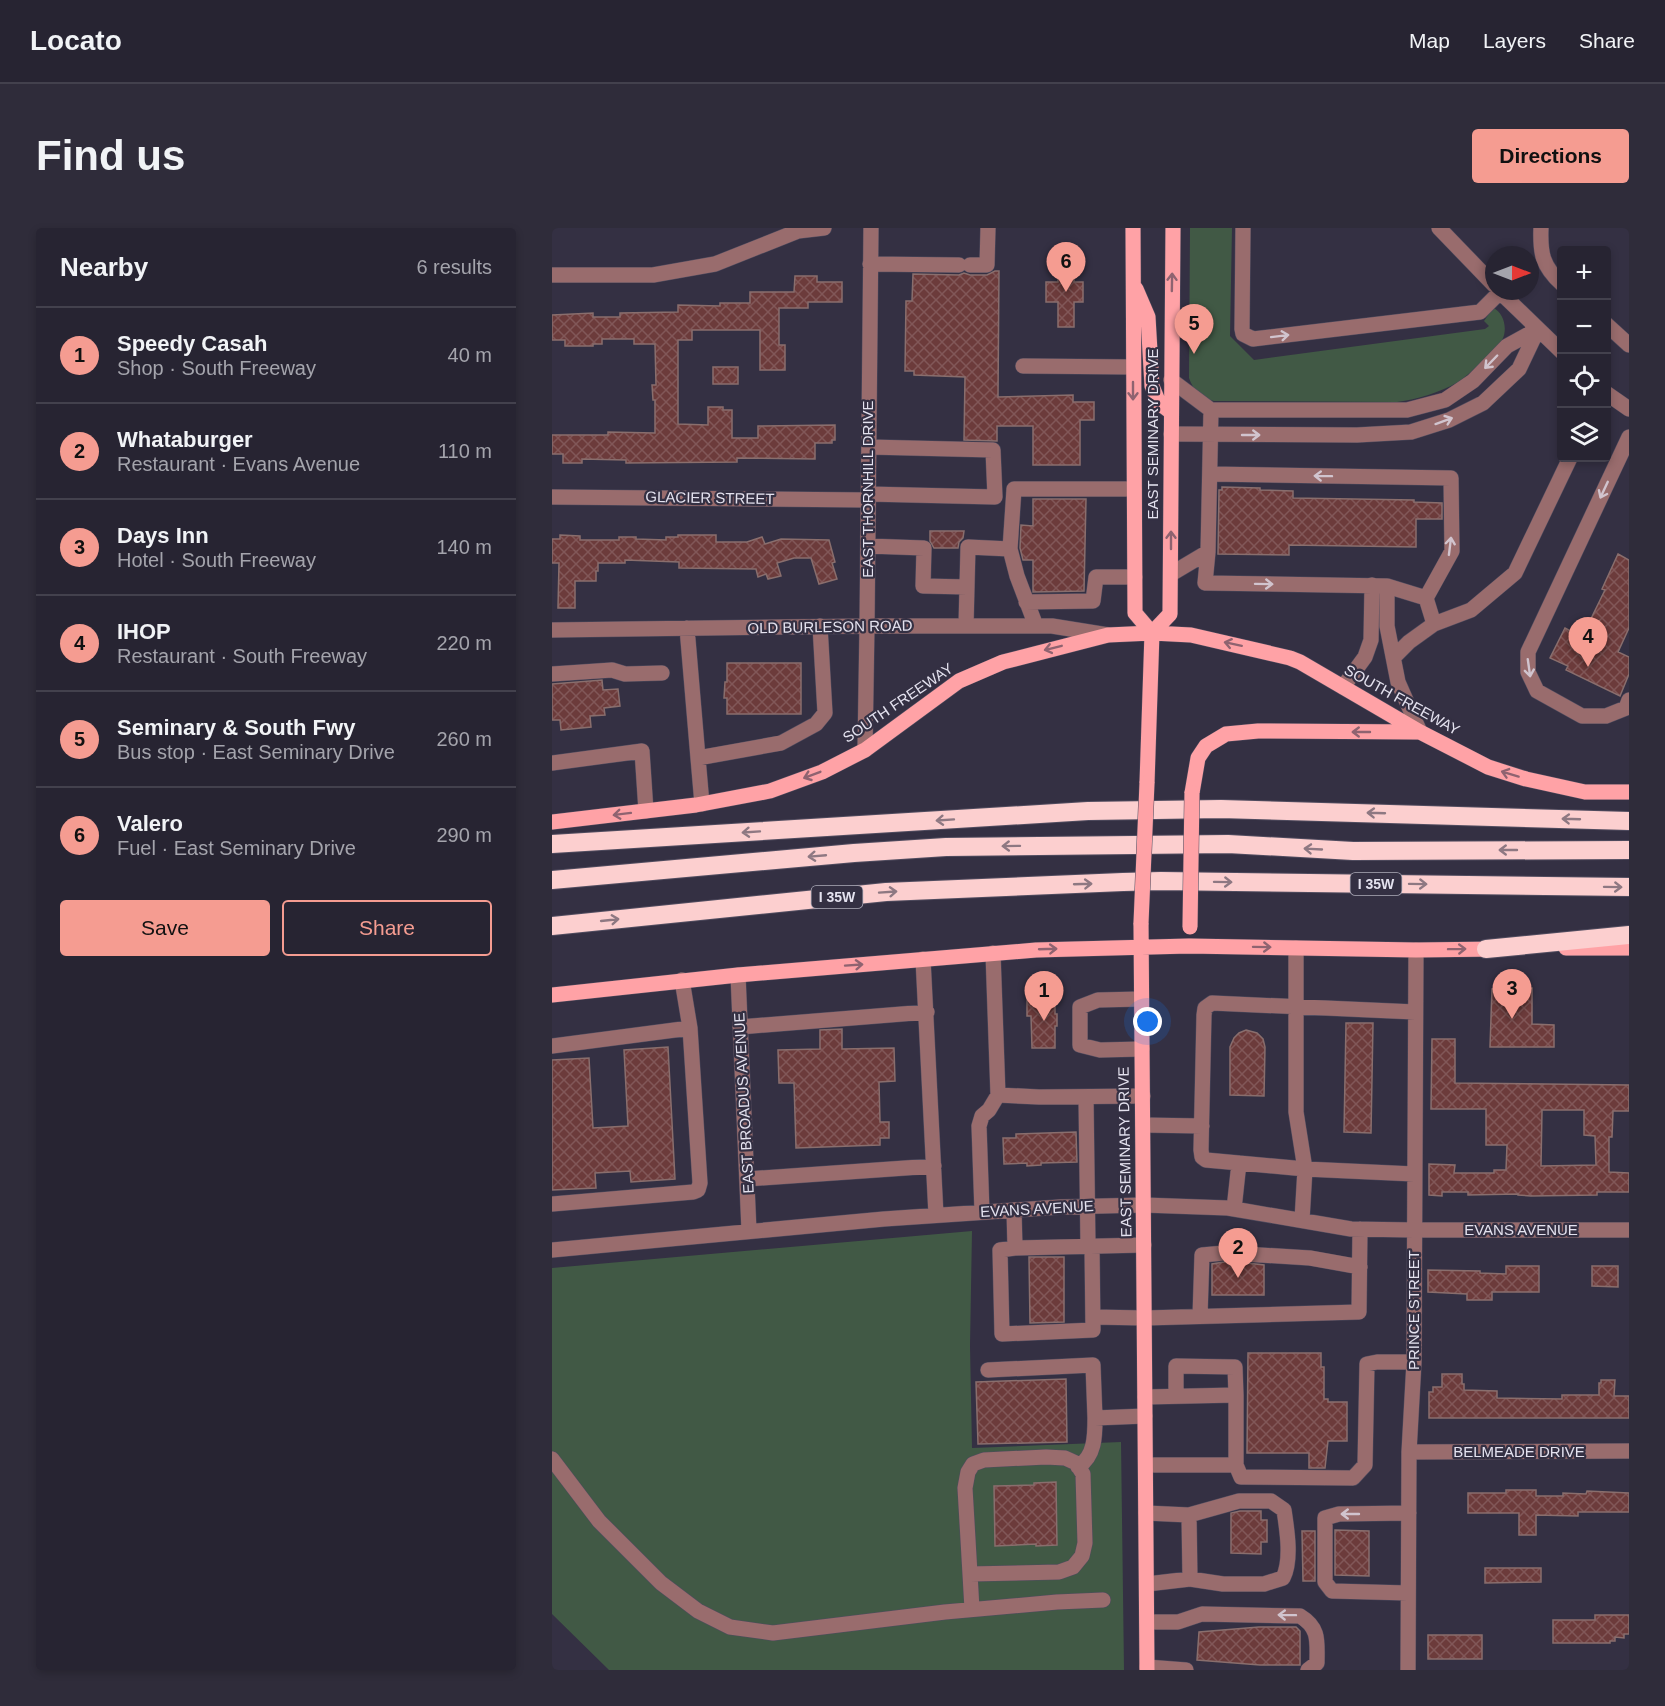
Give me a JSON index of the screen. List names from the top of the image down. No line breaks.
{"streets":{"highway":["I 35W"],"main road":["EAST SEMINARY DRIVE","SOUTH FREEWAY"],"street":["EAST THORNHILL DRIVE","GLACIER STREET","OLD BURLESON ROAD","EAST BROADUS AVENUE","EVANS AVENUE","PRINCE STREET","BELMEADE DRIVE"]},"crossings":[["EAST SEMINARY DRIVE","SOUTH FREEWAY"],["EAST SEMINARY DRIVE","EVANS AVENUE"],["EAST THORNHILL DRIVE","GLACIER STREET"],["EAST THORNHILL DRIVE","OLD BURLESON ROAD"],["EAST THORNHILL DRIVE","SOUTH FREEWAY"],["OLD BURLESON ROAD","SOUTH FREEWAY"],["EAST BROADUS AVENUE","EVANS AVENUE"],["EVANS AVENUE","PRINCE STREET"],["PRINCE STREET","BELMEADE DRIVE"]],"one_way":["SOUTH FREEWAY"],"north":"right","page":{"header":"Locato","nav":["Map","Layers","Share"],"buttons":["Directions",["Save","Share"]],"title":"Find us","heading":["Nearby","6 results"],"pins":["6","5","4","3","1","2"],"map_buttons":["+","−"],"list":[{"mark":"1","name":"Speedy Casah","note":"Shop · South Freeway","value":"40 m"},{"mark":"2","name":"Whataburger","note":"Restaurant · Evans Avenue","value":"110 m"},{"mark":"3","name":"Days Inn","note":"Hotel · South Freeway","value":"140 m"},{"mark":"4","name":"IHOP","note":"Restaurant · South Freeway","value":"220 m"},{"mark":"5","name":"Seminary & South Fwy","note":"Bus stop · East Seminary Drive","value":"260 m"},{"mark":"6","name":"Valero","note":"Fuel · East Seminary Drive","value":"290 m"}]}}
